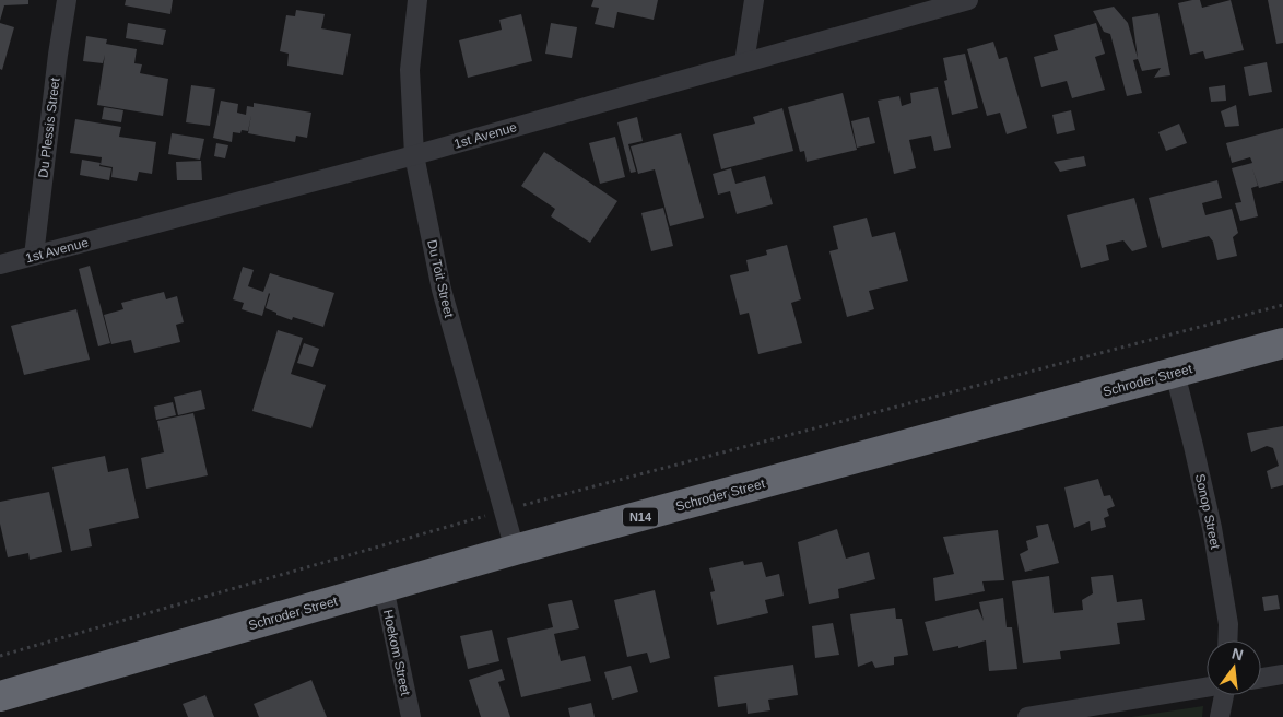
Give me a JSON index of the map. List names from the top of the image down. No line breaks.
{"streets":{"highway":["Schroder Street","N14"],"street":["Du Plessis Street","1st Avenue","Du Toit Street","Sonop Street","Hoekom Street"]},"crossings":[["Du Plessis Street","1st Avenue"],["1st Avenue","Du Toit Street"],["Du Toit Street","Schroder Street"],["Schroder Street","Sonop Street"],["Schroder Street","Hoekom Street"]],"north":"top"}
